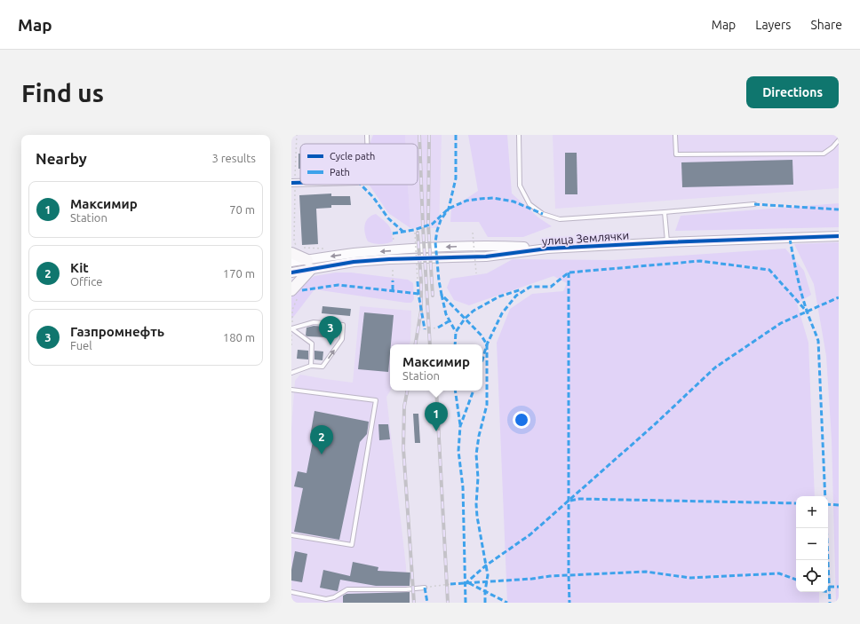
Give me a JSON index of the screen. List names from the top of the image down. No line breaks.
{"streets":{"street":["улица Землячки"]},"legend":["Cycle path","Path"],"page":{"header":"Map","nav":["Map","Layers","Share"],"buttons":"Directions","title":"Find us","heading":["Nearby","3 results"],"list":[{"mark":"1","name":"Максимир","note":"Station","value":"70 m"},{"mark":"2","name":"Kit","note":"Office","value":"170 m"},{"mark":"3","name":"Газпромнефть","note":"Fuel","value":"180 m"}],"pins":["3","1","2"],"popup":["Максимир","Station"],"map_buttons":["+","−"]}}
